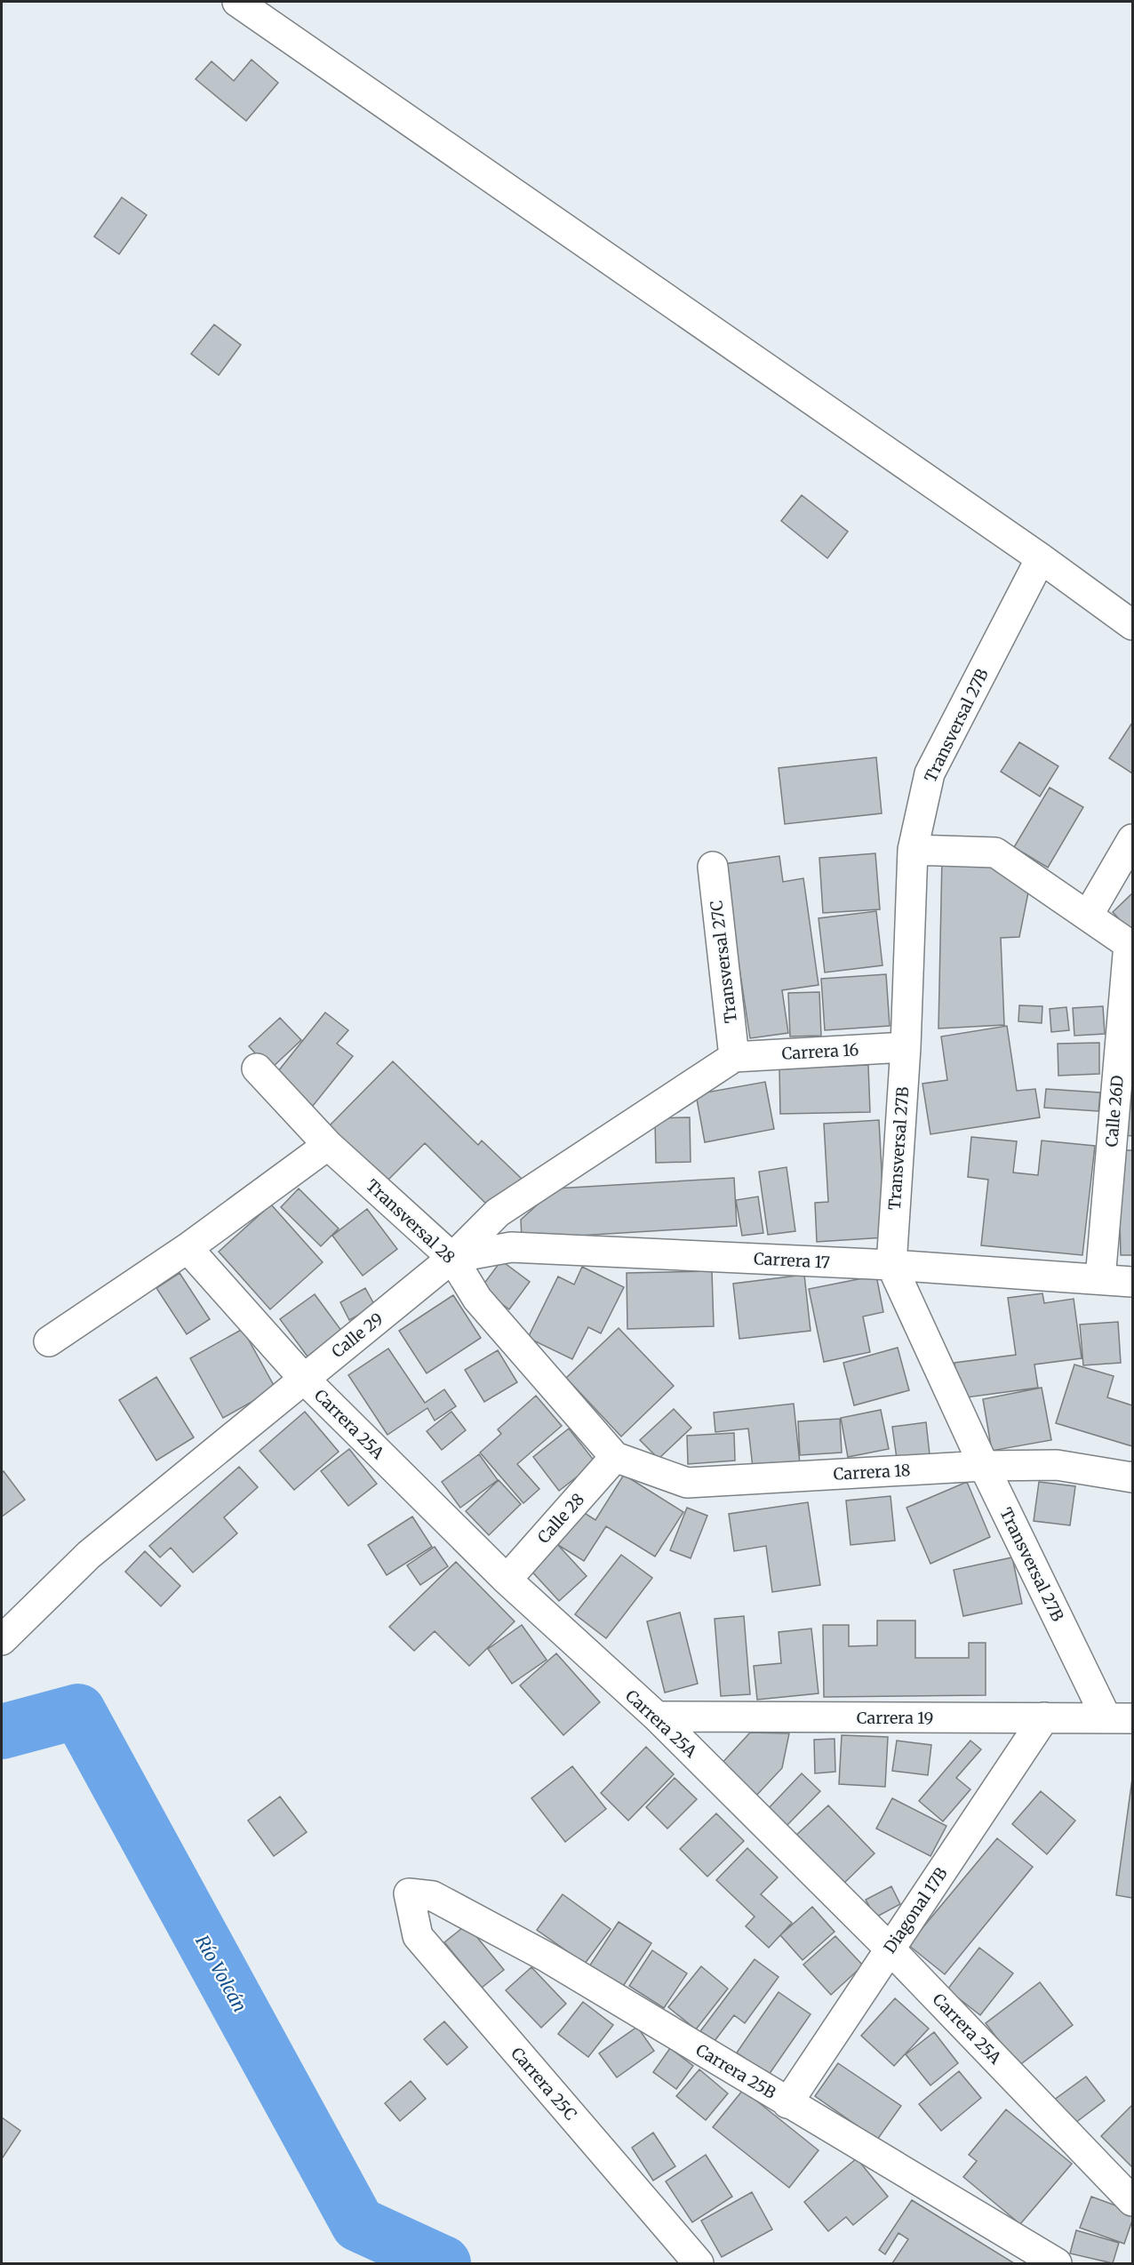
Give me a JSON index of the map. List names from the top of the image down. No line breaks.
{"streets":{"street":["Transversal 27B","Transversal 27C","Carrera 16","Calle 26D","Transversal 28","Carrera 17","Calle 29","Carrera 25A","Carrera 18","Calle 28","Carrera 19","Diagonal 17B","Carrera 25B","Carrera 25C"]},"crossings":[["Transversal 27B","Carrera 16"],["Transversal 27B","Carrera 17"],["Transversal 27B","Carrera 18"],["Transversal 27B","Carrera 19"],["Transversal 27C","Carrera 16"],["Transversal 27C","Calle 29"],["Carrera 16","Calle 29"],["Calle 26D","Carrera 17"],["Transversal 28","Carrera 17"],["Transversal 28","Calle 29"],["Transversal 28","Carrera 18"],["Transversal 28","Calle 28"],["Carrera 17","Calle 29"],["Calle 29","Carrera 25A"],["Carrera 25A","Calle 28"],["Carrera 25A","Carrera 19"],["Carrera 25A","Diagonal 17B"],["Carrera 18","Calle 28"],["Carrera 19","Diagonal 17B"],["Diagonal 17B","Carrera 25B"],["Carrera 25B","Carrera 25C"]],"water":["Río Volcán"]}
